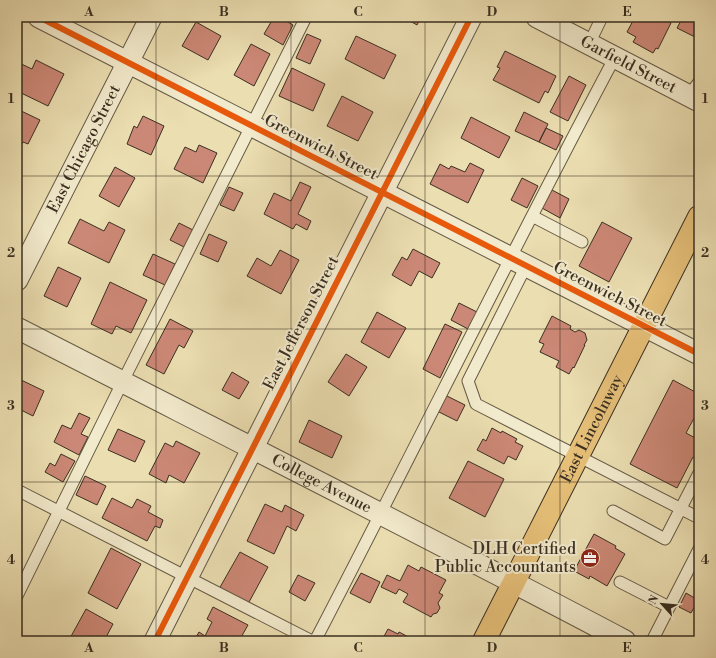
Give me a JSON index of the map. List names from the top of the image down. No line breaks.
{"streets":{"main road":["East Lincolnway"],"street":["Garfield Street","Greenwich Street","East Chicago Street","East Jefferson Street","College Avenue"]},"crossings":[["Greenwich Street","East Chicago Street"],["Greenwich Street","East Jefferson Street"],["Greenwich Street","East Lincolnway"],["East Jefferson Street","College Avenue"],["East Lincolnway","College Avenue"]],"places":{"office":["DLH Certified Public Accountants"]},"north":"top left","grid":{"columns":["A","B","C","D","E"],"rows":["1","2","3","4"]}}
